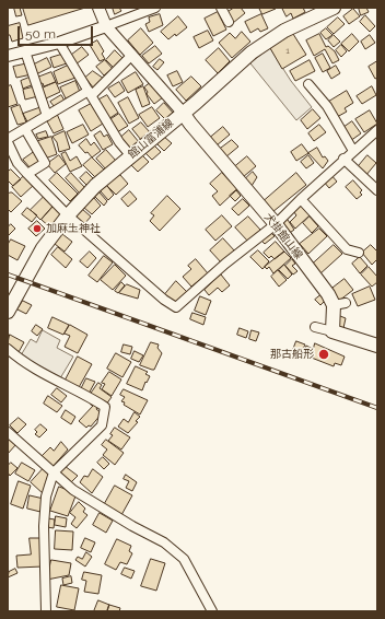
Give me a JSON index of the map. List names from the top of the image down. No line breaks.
{"streets":{"main road":["館山富浦線","犬掛館山線"]},"crossings":[["館山富浦線","犬掛館山線"]],"places":["加麻土神社","那古船形"],"house_numbers":["1"],"scale_bar":"50 m"}
